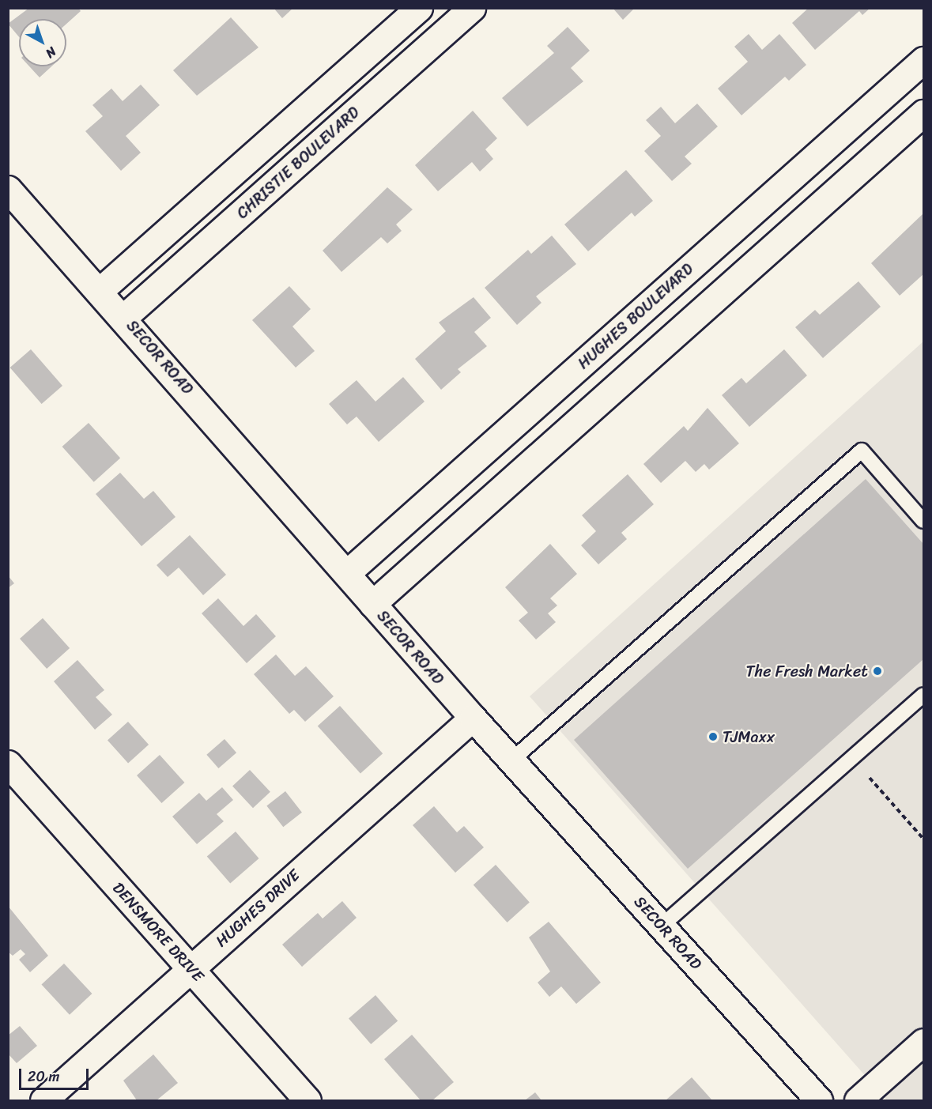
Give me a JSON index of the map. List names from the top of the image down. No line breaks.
{"streets":{"street":["CHRISTIE BOULEVARD","HUGHES BOULEVARD","SECOR ROAD","HUGHES DRIVE","DENSMORE DRIVE"]},"crossings":[["CHRISTIE BOULEVARD","SECOR ROAD"],["HUGHES BOULEVARD","SECOR ROAD"],["SECOR ROAD","HUGHES DRIVE"],["HUGHES DRIVE","DENSMORE DRIVE"]],"places":["The Fresh Market","TJMaxx"],"scale_bar":"20 m","north":"bottom right"}
